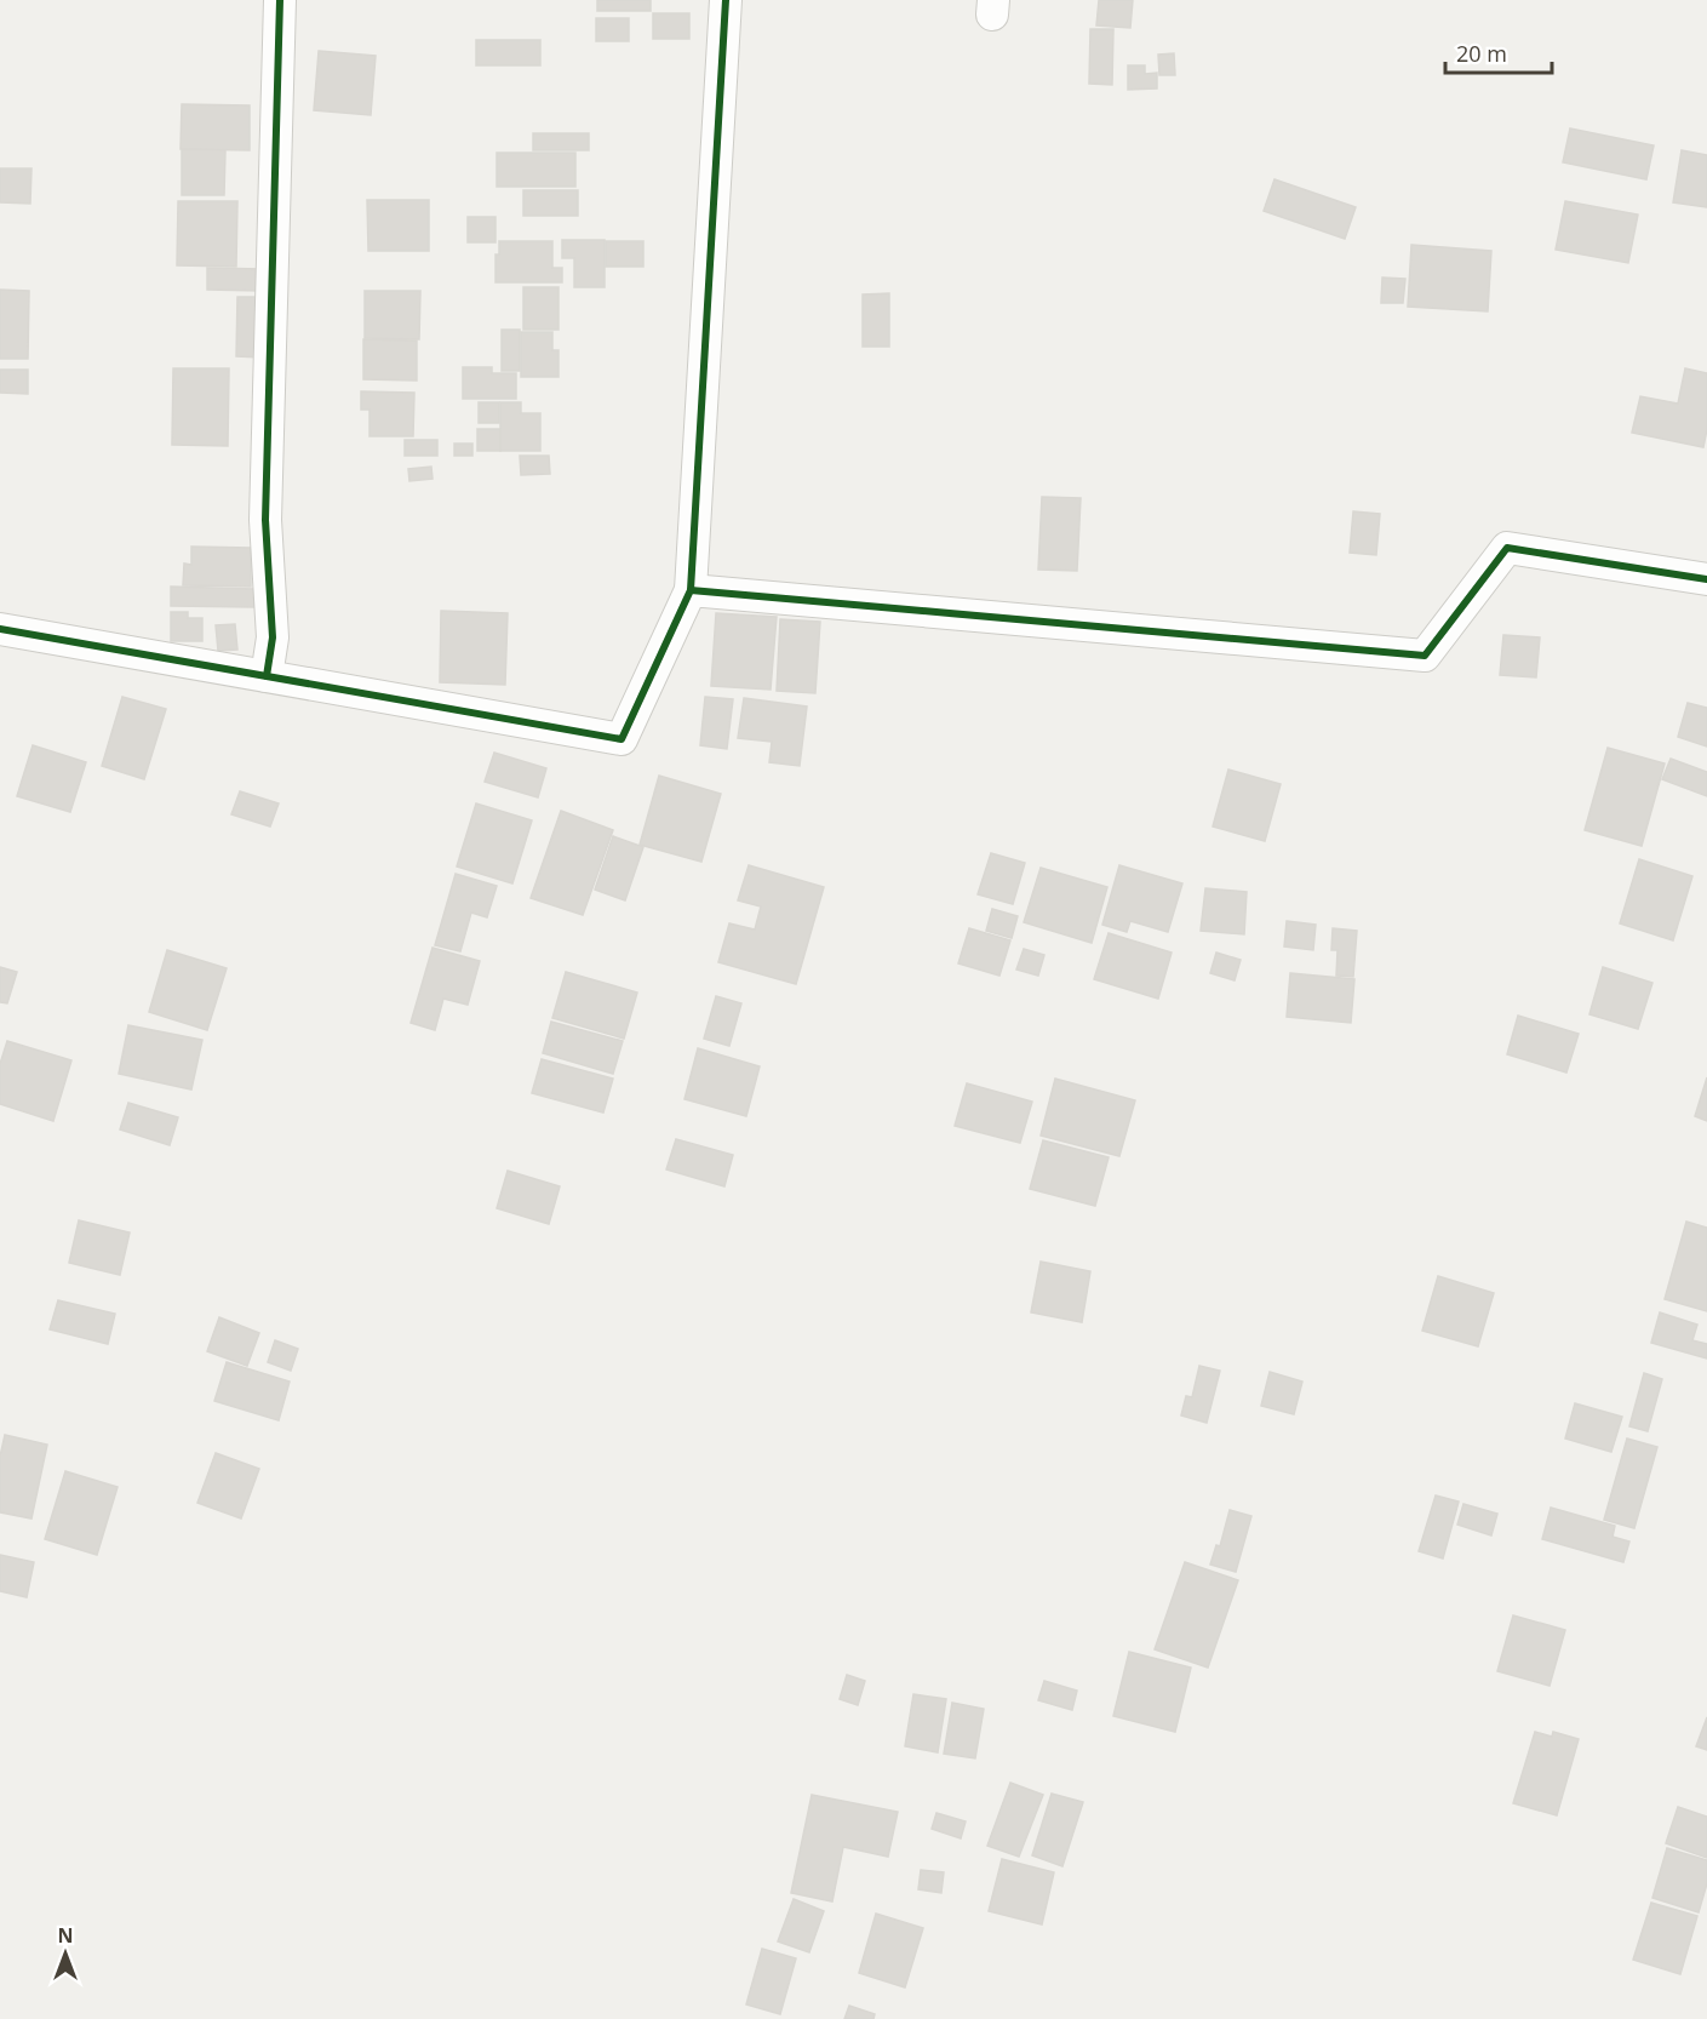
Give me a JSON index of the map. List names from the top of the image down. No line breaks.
{"scale_bar":"20 m","north":"top"}
